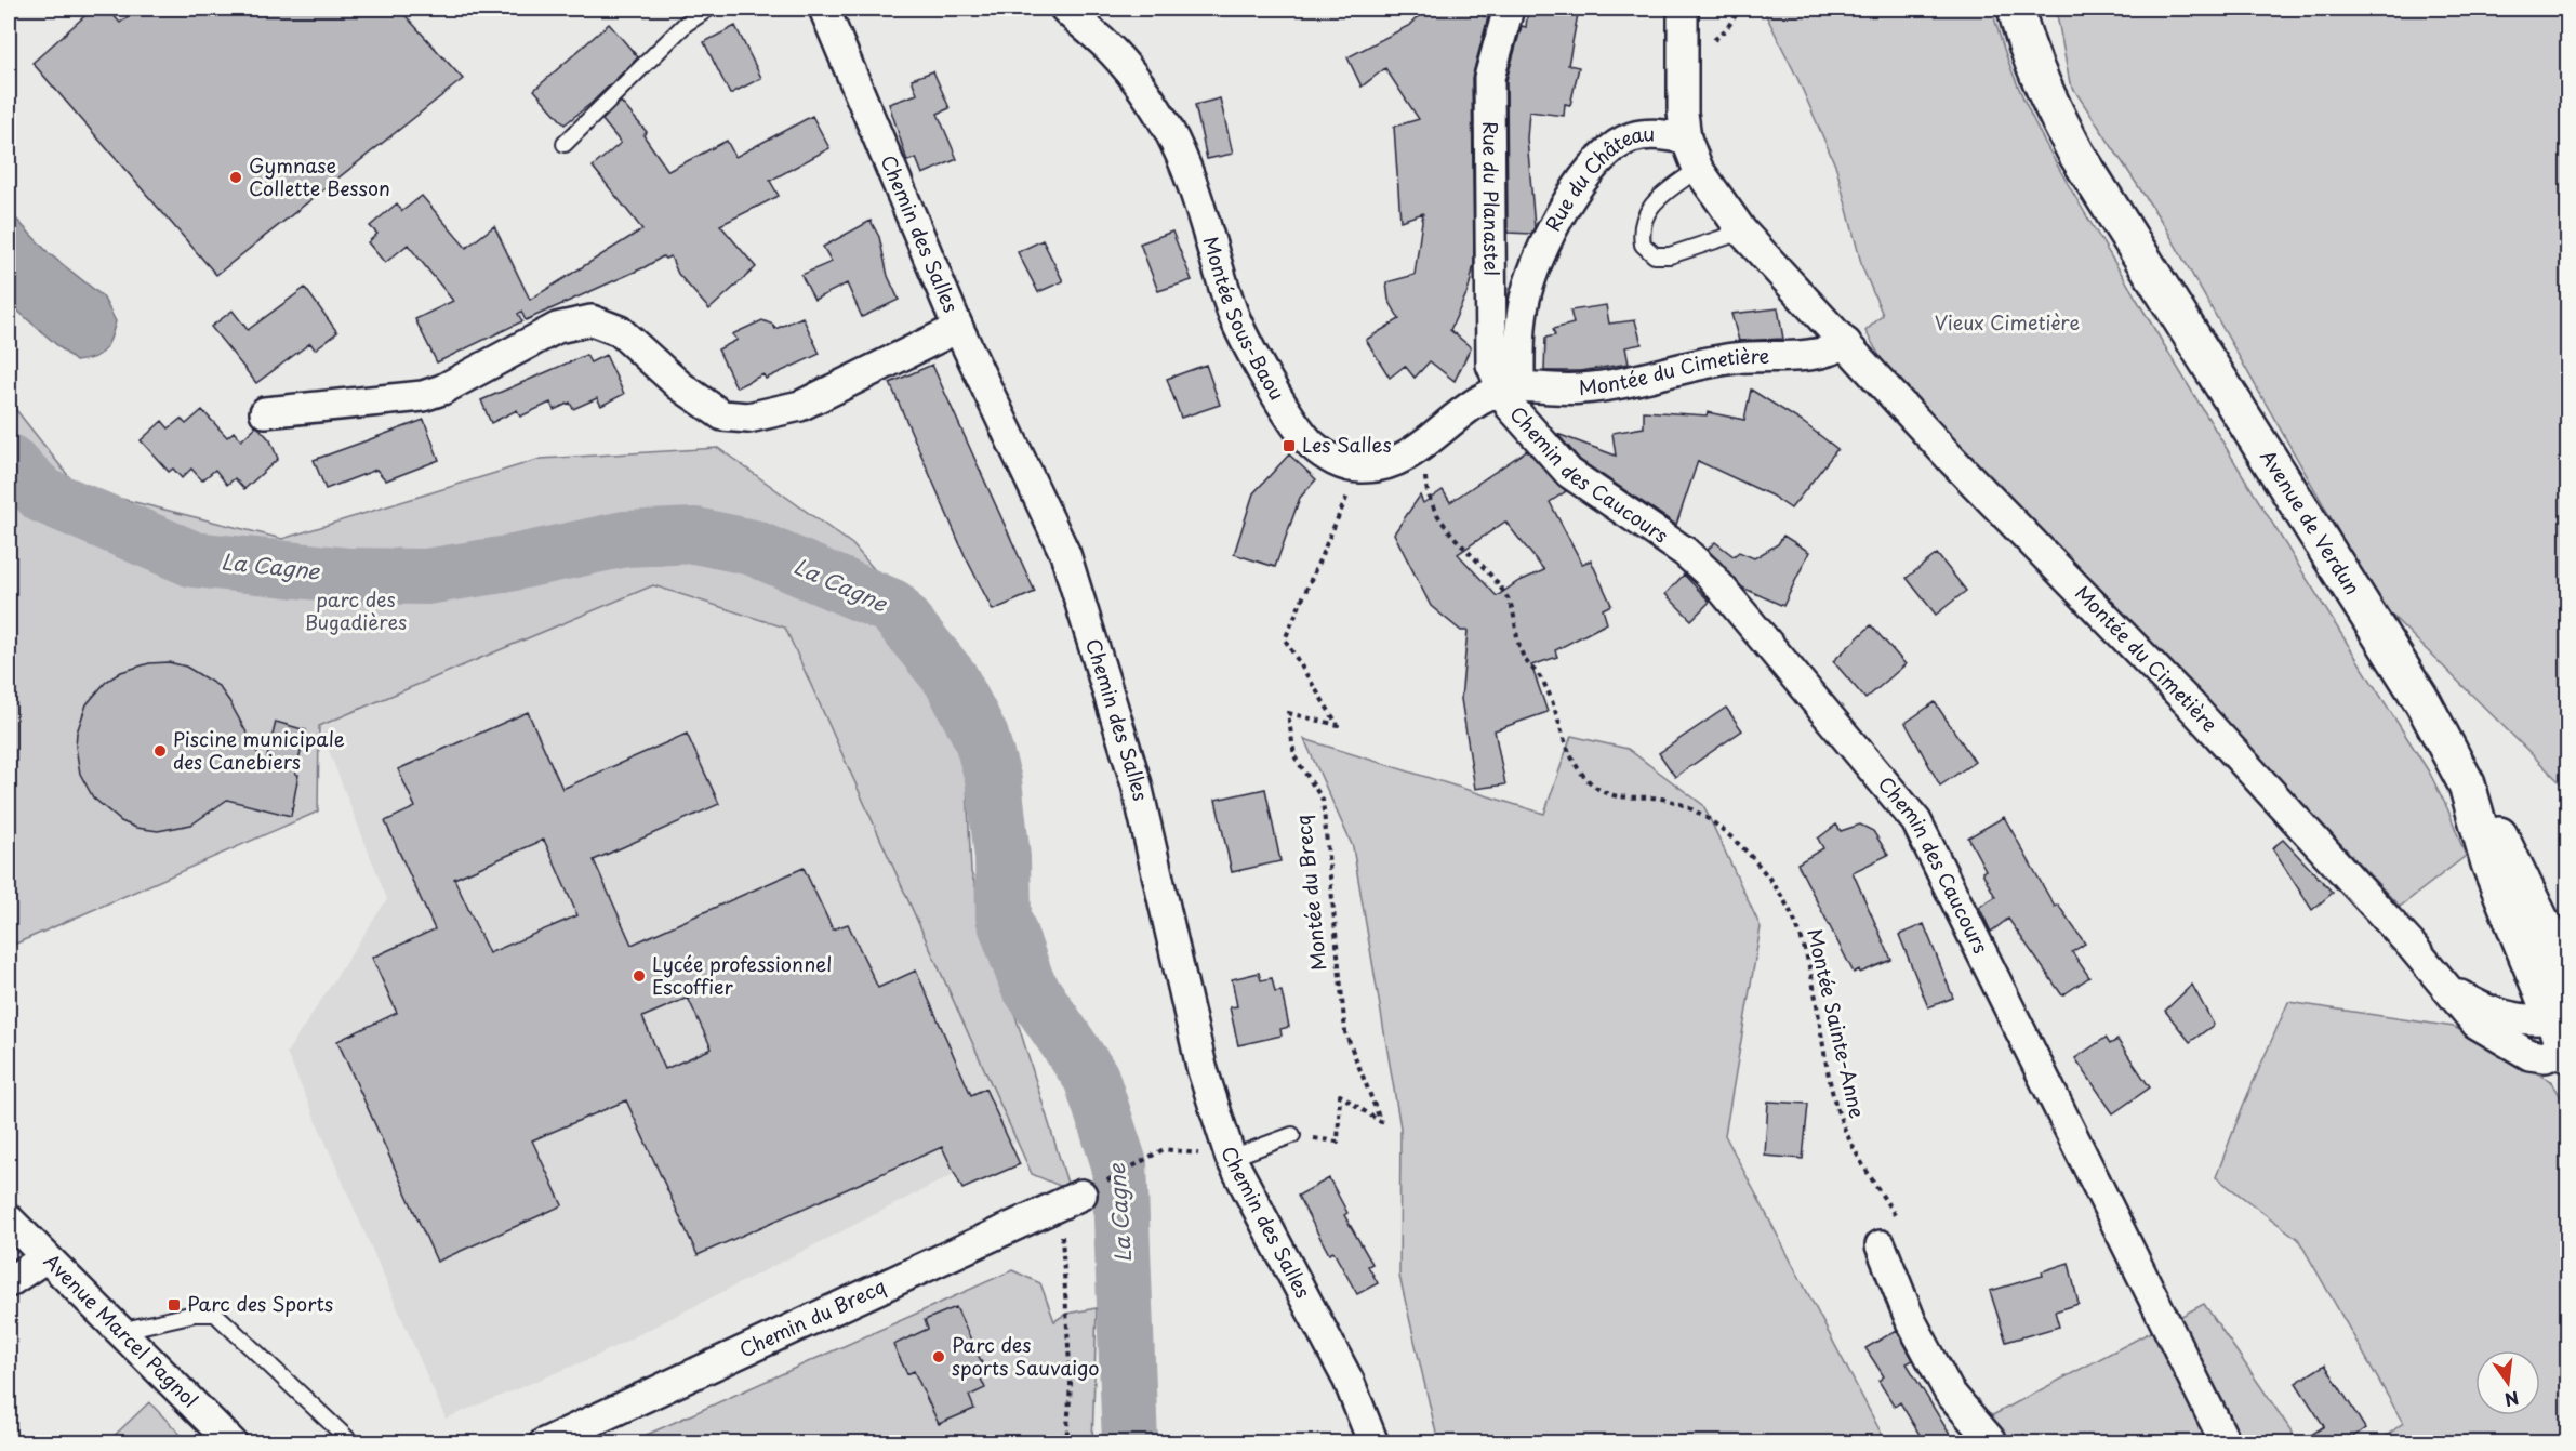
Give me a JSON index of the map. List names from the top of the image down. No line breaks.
{"streets":{"main road":["Avenue de Verdun"],"street":["Rue du Château","Rue du Planastel","Chemin des Salles","Montée Sous-Baou","Montée du Cimetière","Chemin des Caucours","Chemin du Brecq","Avenue Marcel Pagnol"],"path":["Montée du Brecq","Montée Sainte-Anne"]},"crossings":[["Rue du Château","Rue du Planastel"],["Rue du Château","Montée du Cimetière"],["Rue du Château","Chemin des Caucours"],["Rue du Planastel","Montée du Cimetière"],["Rue du Planastel","Chemin des Caucours"],["Montée Sous-Baou","Montée du Brecq"],["Montée du Cimetière","Chemin des Caucours"],["Montée du Cimetière","Avenue de Verdun"]],"water":["La Cagne"],"parks":["Vieux Cimetière","parc des Bugadières"],"places":{"other":["Gymnase Collette Besson","Piscine municipale des Canebiers","Lycée professionnel Escoffier","Parc des sports Sauvaigo"],"transit":["Les Salles","Parc des Sports"]},"north":"bottom"}
